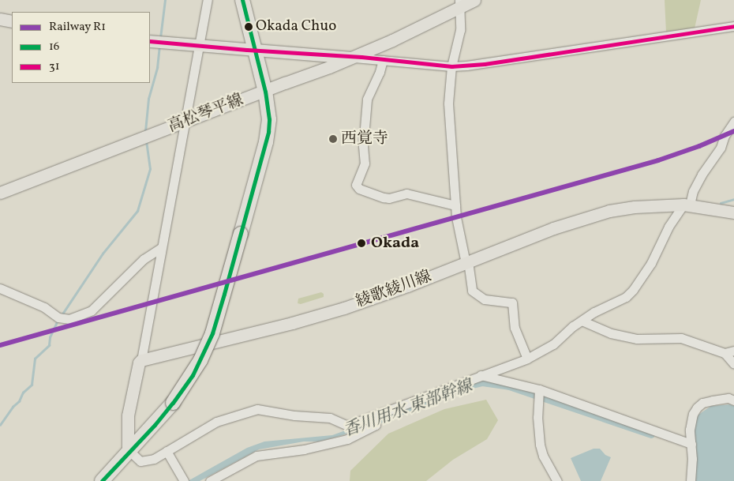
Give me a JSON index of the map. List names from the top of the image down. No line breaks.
{"streets":{"main road":["高松琴平線","綾歌綾川線"]},"water":["香川用水 東部幹線"],"places":["Okada Chuo","西覚寺","Okada"],"lines":["transit line 16","transit line 31","rail line R1"],"legend":["Railway R1","16","31"]}
